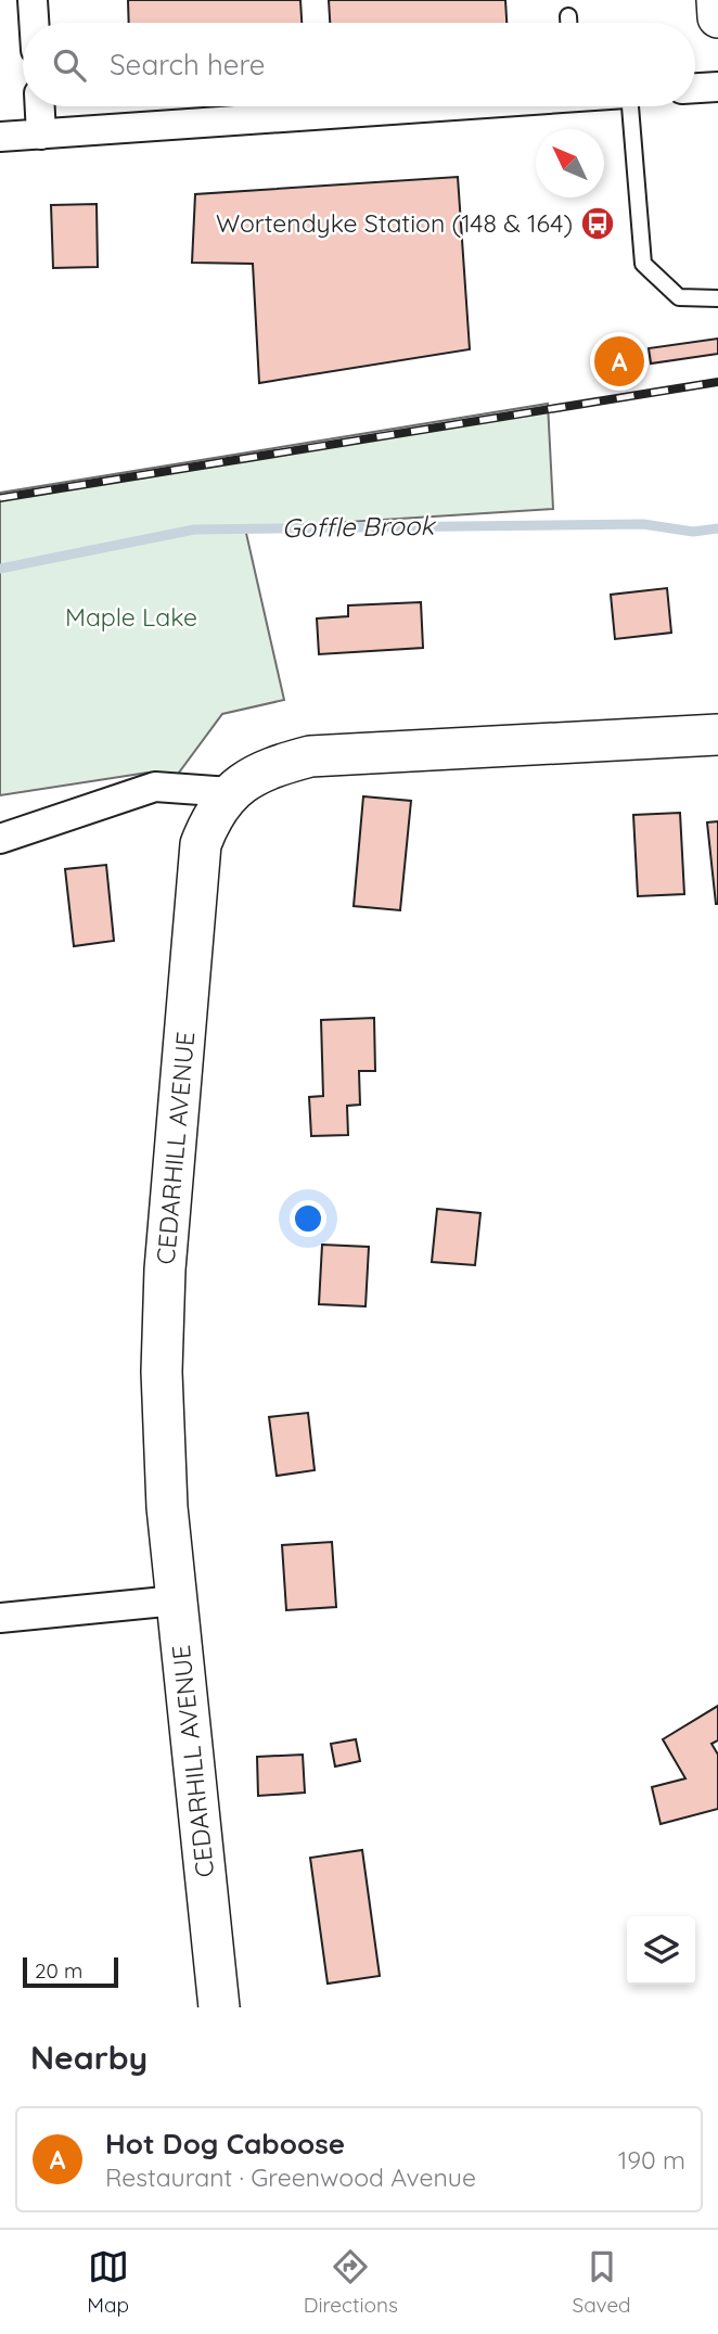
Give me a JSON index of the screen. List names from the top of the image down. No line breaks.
{"streets":{"street":["CEDARHILL AVENUE"]},"water":["Goffle Brook"],"parks":["Maple Lake"],"places":{"bus stop":["Wortendyke Station (148 & 164)"]},"scale_bar":"20 m","north":"top left","page":{"search":"Search here","pins":"A","scale":"20 m","heading":"Nearby","list":[{"mark":"A","name":"Hot Dog Caboose","note":"Restaurant · Greenwood Avenue","value":"190 m"}],"nav":["Map","Directions","Saved"]}}
